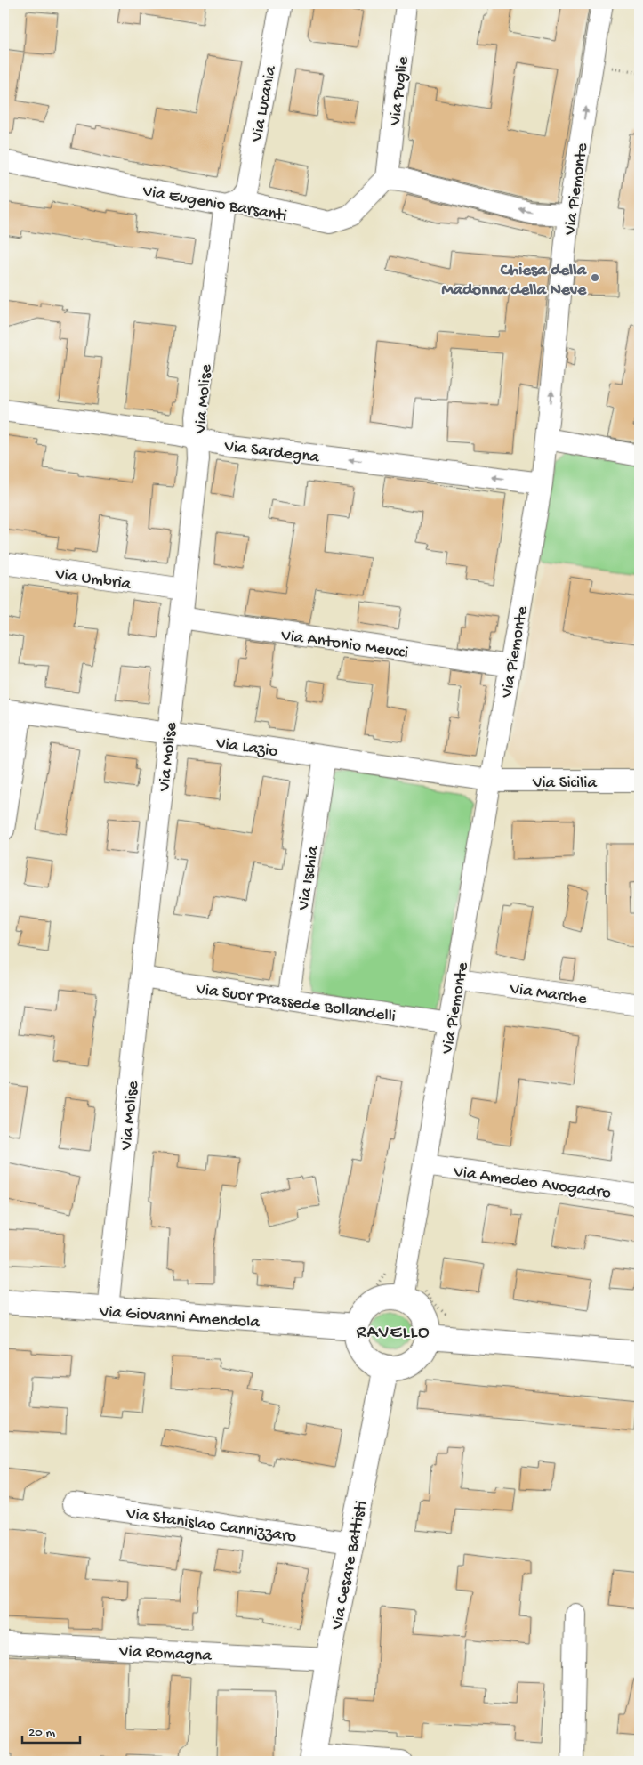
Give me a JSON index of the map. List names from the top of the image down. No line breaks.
{"streets":{"street":["Via Puglie","Via Lucania","Via Piemonte","Via Eugenio Barsanti","Via Molise","Via Sardegna","Via Umbria","Via Antonio Meucci","Via Lazio","Via Sicilia","Via Ischia","Via Marche","Via Suor Prassede Bollandelli","Via Amedeo Avogadro","Via Giovanni Amendola","Via Stanislao Cannizzaro","Via Cesare Battisti","Via Romagna"]},"crossings":[["Via Puglie","Via Eugenio Barsanti"],["Via Lucania","Via Eugenio Barsanti"],["Via Lucania","Via Molise"],["Via Piemonte","Via Sardegna"],["Via Piemonte","Via Antonio Meucci"],["Via Piemonte","Via Lazio"],["Via Piemonte","Via Sicilia"],["Via Piemonte","Via Marche"],["Via Piemonte","Via Suor Prassede Bollandelli"],["Via Piemonte","Via Amedeo Avogadro"],["Via Piemonte","Via Giovanni Amendola"],["Via Piemonte","Via Cesare Battisti"],["Via Eugenio Barsanti","Via Molise"],["Via Molise","Via Sardegna"],["Via Molise","Via Umbria"],["Via Molise","Via Antonio Meucci"],["Via Molise","Via Lazio"],["Via Molise","Via Suor Prassede Bollandelli"],["Via Molise","Via Giovanni Amendola"],["Via Lazio","Via Sicilia"],["Via Lazio","Via Ischia"],["Via Ischia","Via Suor Prassede Bollandelli"],["Via Giovanni Amendola","Via Cesare Battisti"],["Via Stanislao Cannizzaro","Via Cesare Battisti"],["Via Cesare Battisti","Via Romagna"]],"one_way":["Via Sardegna"],"districts":["RAVELLO"],"places":["Chiesa della Madonna della Neve"],"scale_bar":"20 m"}
